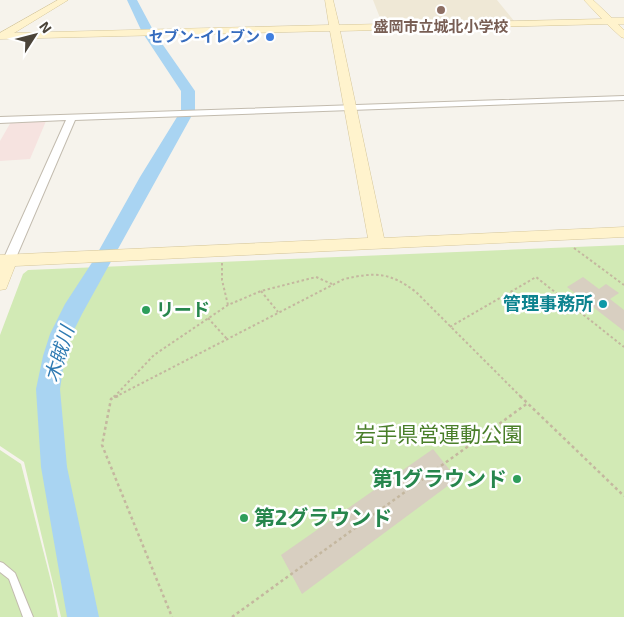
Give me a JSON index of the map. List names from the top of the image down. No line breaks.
{"water":["木賊川"],"parks":["岩手県営運動公園"],"places":["盛岡市立城北小学校","セブン-イレブン","管理事務所","リード","第1グラウンド","第2グラウンド"],"north":"top right"}
